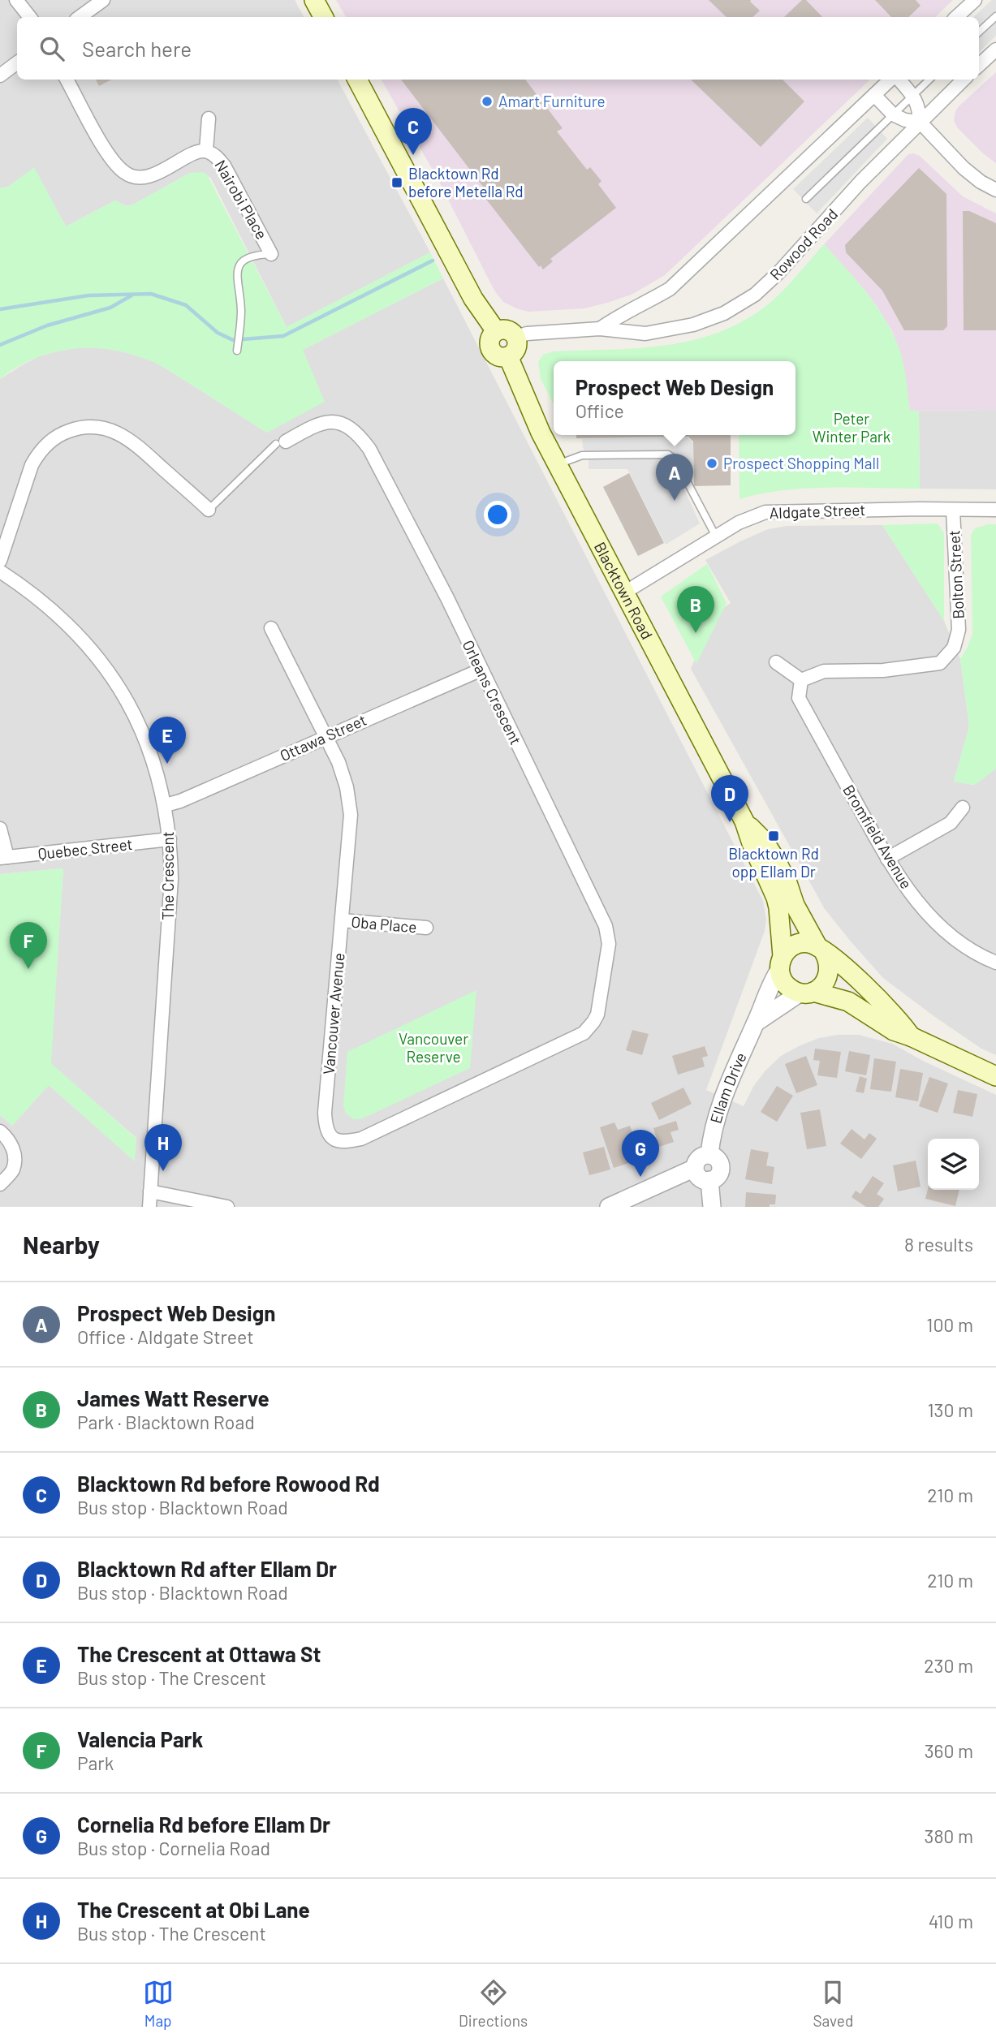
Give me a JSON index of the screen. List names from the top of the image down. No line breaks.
{"streets":{"main road":["Blacktown Road"],"street":["Nairobi Place","Rowood Road","Aldgate Street","Bolton Street","Orleans Crescent","Ottawa Street","Bromfield Avenue","Quebec Street","The Crescent","Oba Place","Vancouver Avenue","Ellam Drive"]},"crossings":[["Rowood Road","Blacktown Road"],["Aldgate Street","Bolton Street"],["Aldgate Street","Blacktown Road"],["Bolton Street","Bromfield Avenue"],["Blacktown Road","Ellam Drive"],["Orleans Crescent","Ottawa Street"],["Orleans Crescent","Vancouver Avenue"],["Ottawa Street","The Crescent"],["Ottawa Street","Vancouver Avenue"],["Quebec Street","The Crescent"],["Oba Place","Vancouver Avenue"]],"parks":["Peter Winter Park","Vancouver Reserve"],"places":{"other":["Amart Furniture","Prospect Shopping Mall"],"transit":["Blacktown Rd before Metella Rd","Blacktown Rd opp Ellam Dr"]},"page":{"search":"Search here","pins":["C","A","B","E","D","F","H","G"],"popup":["Prospect Web Design","Office"],"heading":["Nearby","8 results"],"list":[{"mark":"A","name":"Prospect Web Design","note":"Office · Aldgate Street","value":"100 m"},{"mark":"B","name":"James Watt Reserve","note":"Park · Blacktown Road","value":"130 m"},{"mark":"C","name":"Blacktown Rd before Rowood Rd","note":"Bus stop · Blacktown Road","value":"210 m"},{"mark":"D","name":"Blacktown Rd after Ellam Dr","note":"Bus stop · Blacktown Road","value":"210 m"},{"mark":"E","name":"The Crescent at Ottawa St","note":"Bus stop · The Crescent","value":"230 m"},{"mark":"F","name":"Valencia Park","note":"Park","value":"360 m"},{"mark":"G","name":"Cornelia Rd before Ellam Dr","note":"Bus stop · Cornelia Road","value":"380 m"},{"mark":"H","name":"The Crescent at Obi Lane","note":"Bus stop · The Crescent","value":"410 m"}],"nav":["Map","Directions","Saved"]}}
